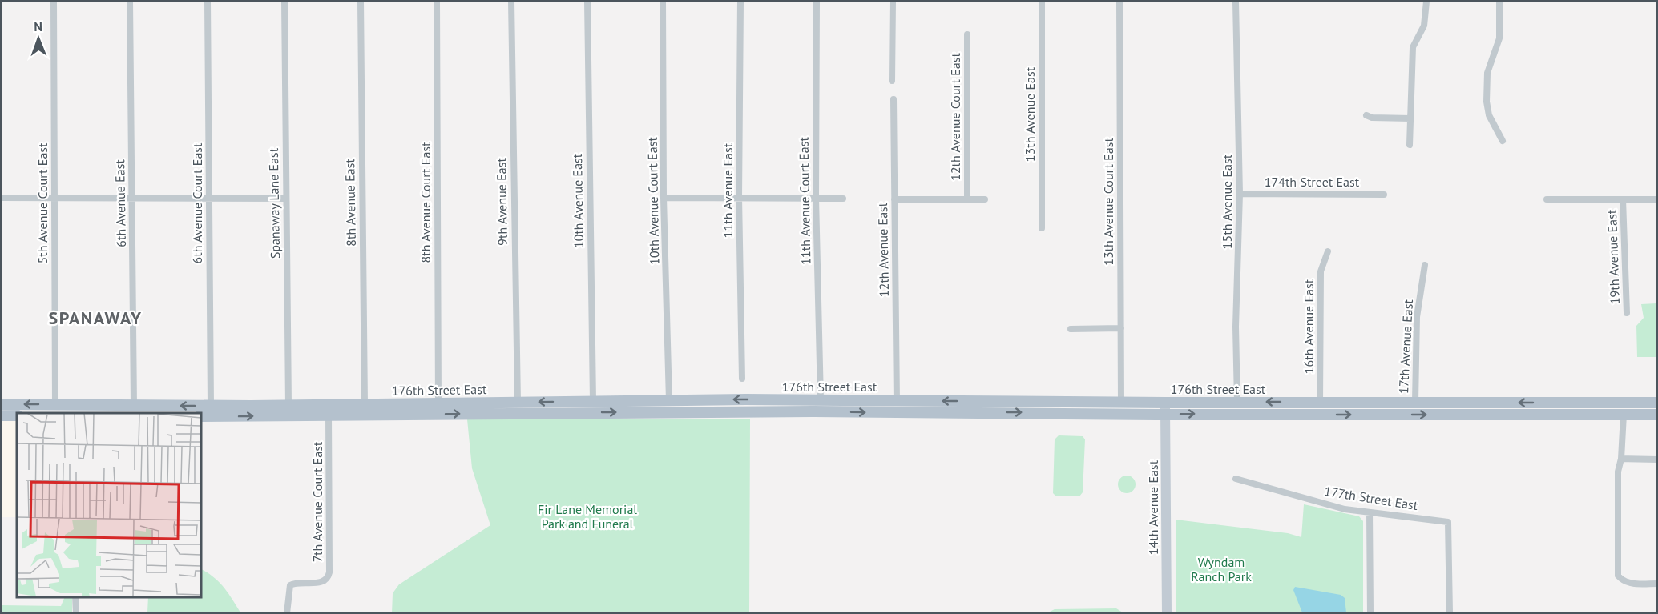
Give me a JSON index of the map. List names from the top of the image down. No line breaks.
{"streets":{"main road":["176th Street East"],"street":["13th Avenue East","12th Avenue Court East","174th Street East","11th Avenue East","10th Avenue East","10th Avenue Court East","11th Avenue Court East","9th Avenue East","13th Avenue Court East","15th Avenue East","8th Avenue East","8th Avenue Court East","5th Avenue Court East","6th Avenue East","6th Avenue Court East","Spanaway Lane East","12th Avenue East","19th Avenue East","16th Avenue East","17th Avenue East","177th Street East","7th Avenue Court East","14th Avenue East"]},"crossings":[["174th Street East","15th Avenue East"],["10th Avenue East","176th Street East"],["10th Avenue Court East","176th Street East"],["11th Avenue Court East","176th Street East"],["9th Avenue East","176th Street East"],["13th Avenue Court East","176th Street East"],["15th Avenue East","176th Street East"],["8th Avenue East","176th Street East"],["8th Avenue Court East","176th Street East"],["5th Avenue Court East","176th Street East"],["6th Avenue East","176th Street East"],["6th Avenue Court East","176th Street East"],["Spanaway Lane East","176th Street East"],["12th Avenue East","176th Street East"],["16th Avenue East","176th Street East"],["17th Avenue East","176th Street East"],["176th Street East","7th Avenue Court East"],["176th Street East","14th Avenue East"]],"districts":["SPANAWAY"],"parks":["Fir Lane Memorial Park and Funeral","Wyndam Ranch Park"],"north":"top"}
